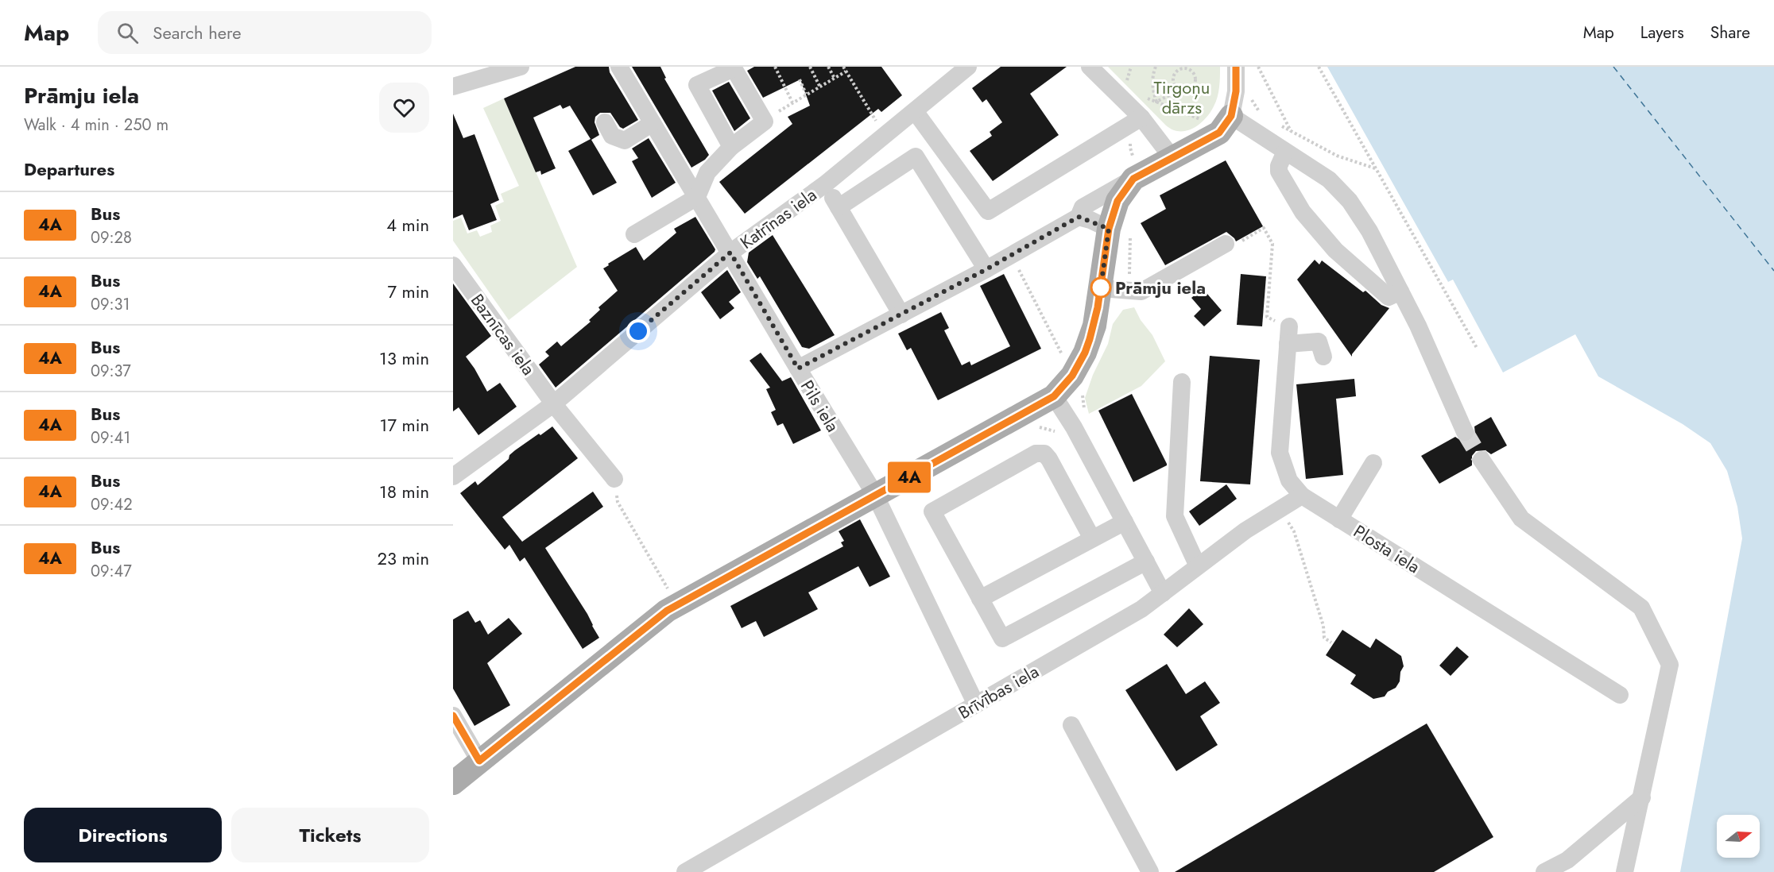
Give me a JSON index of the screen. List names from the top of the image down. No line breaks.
{"streets":{"street":["Katrīnas iela","Baznīcas iela","Pils iela","Plosta iela","Brīvības iela"]},"crossings":[["Katrīnas iela","Baznīcas iela"],["Katrīnas iela","Pils iela"],["Pils iela","Brīvības iela"],["Plosta iela","Brīvības iela"]],"parks":["Tirgoņu dārzs"],"places":["Prāmju iela"],"lines":["bus line 4A"],"north":"right","page":{"header":"Map","search":"Search here","nav":["Map","Layers","Share"],"heading":[["Prāmju iela","Walk · 4 min · 250 m"],"Departures"],"on_map":"4A","list":[{"mark":"4A","name":"Bus","note":"09:28","value":"4 min"},{"mark":"4A","name":"Bus","note":"09:31","value":"7 min"},{"mark":"4A","name":"Bus","note":"09:37","value":"13 min"},{"mark":"4A","name":"Bus","note":"09:41","value":"17 min"},{"mark":"4A","name":"Bus","note":"09:42","value":"18 min"},{"mark":"4A","name":"Bus","note":"09:47","value":"23 min"}],"buttons":["Directions","Tickets"]}}
